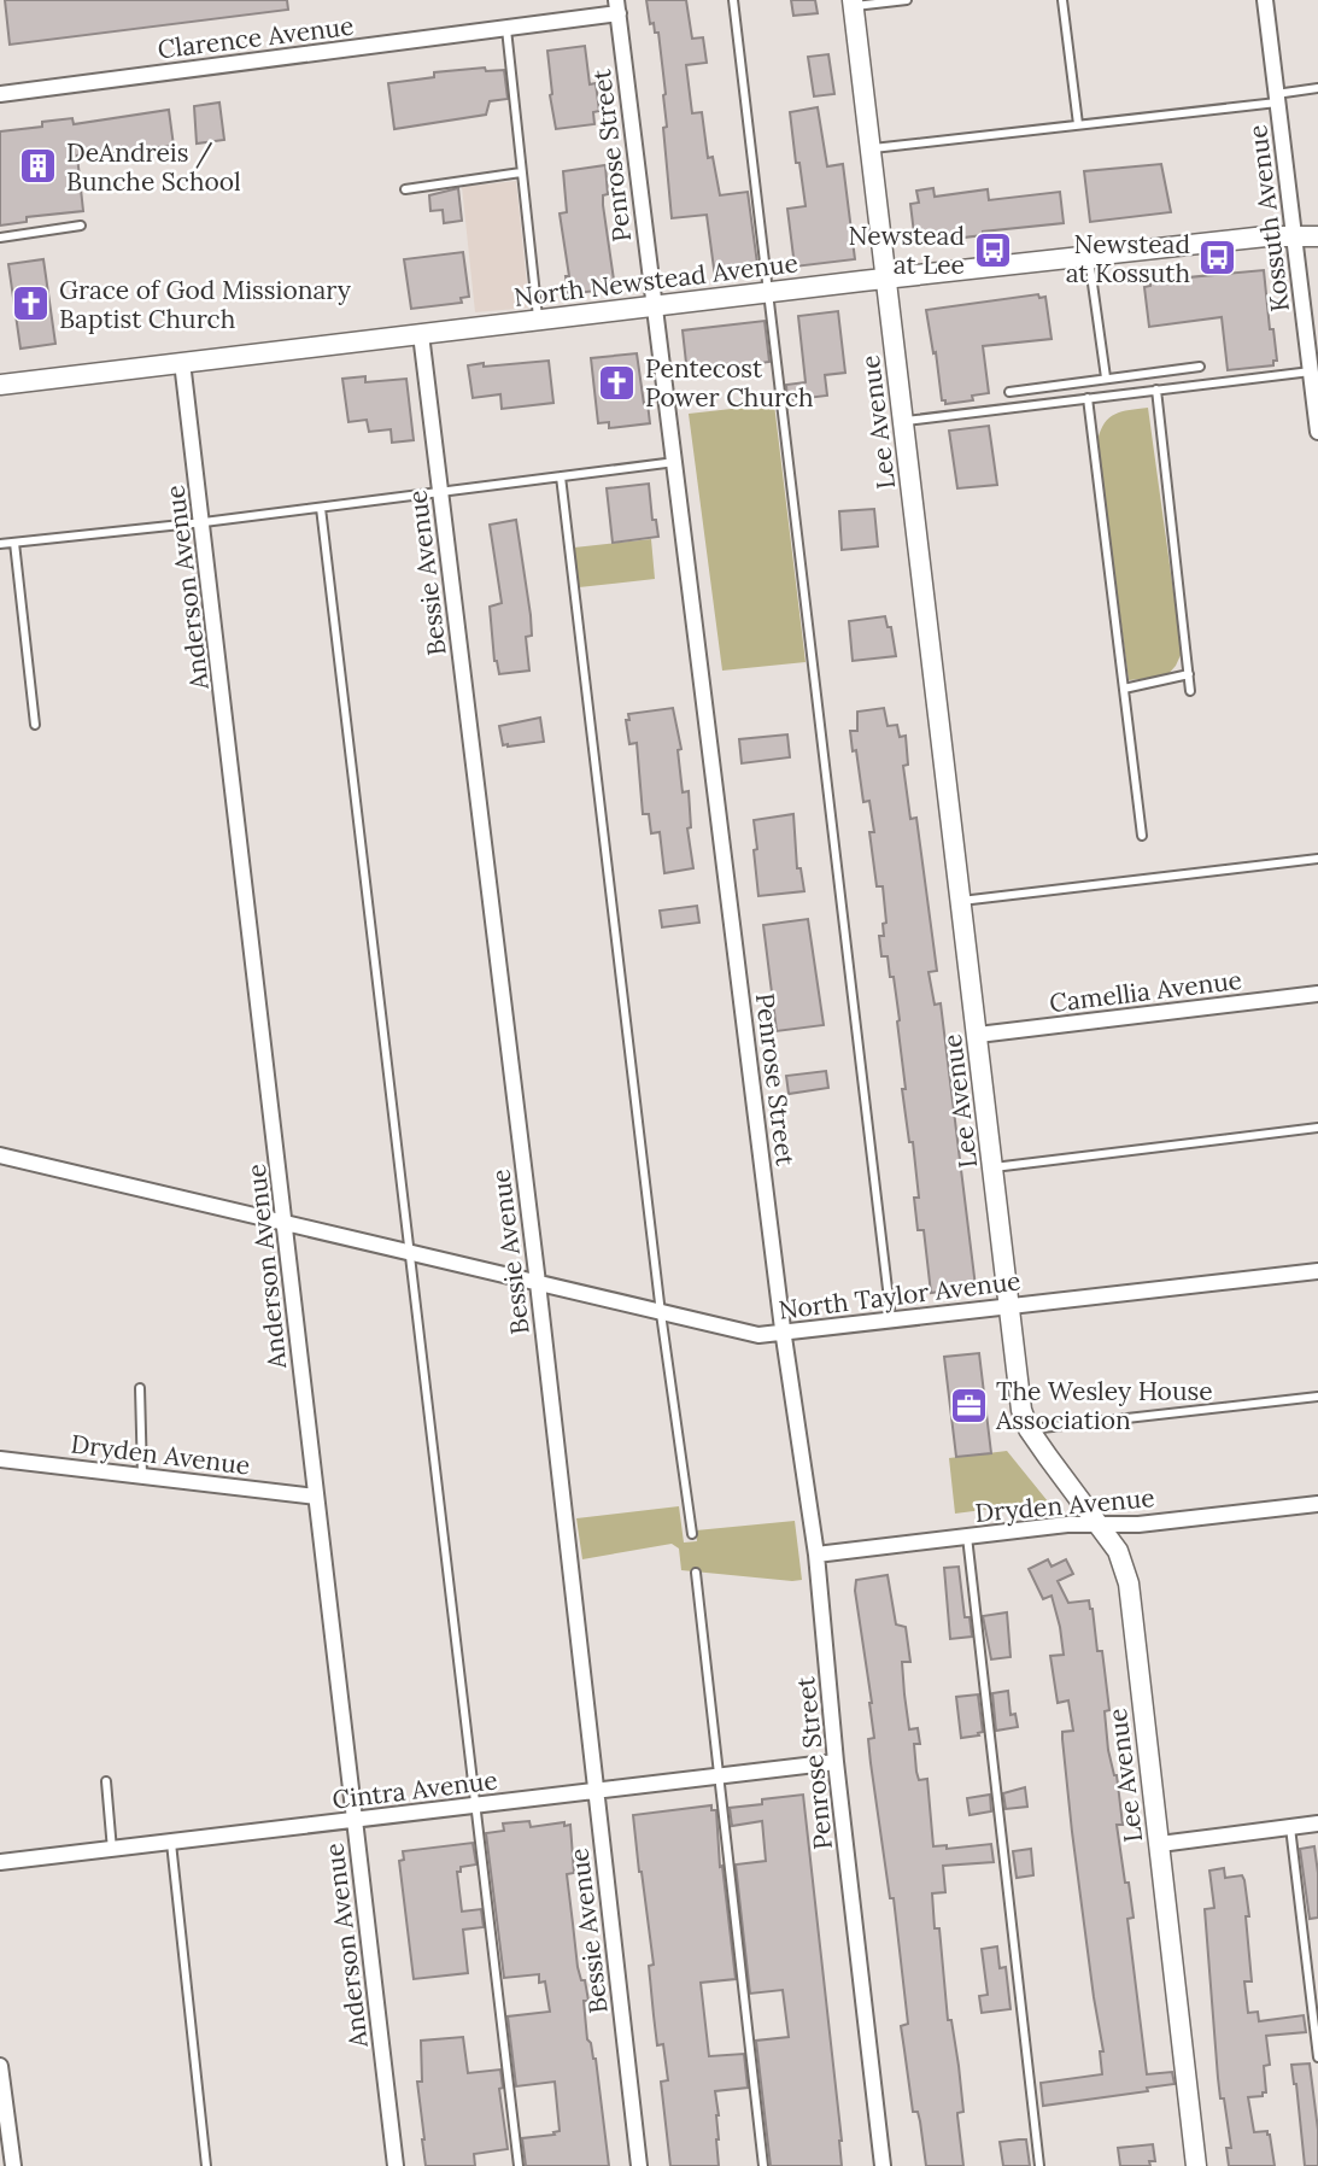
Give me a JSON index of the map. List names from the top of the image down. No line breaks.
{"streets":{"street":["Clarence Avenue","Penrose Street","Kossuth Avenue","North Newstead Avenue","Lee Avenue","Bessie Avenue","Anderson Avenue","Camellia Avenue","North Taylor Avenue","Dryden Avenue","Cintra Avenue"]},"crossings":[["Clarence Avenue","Penrose Street"],["Penrose Street","North Newstead Avenue"],["Penrose Street","North Taylor Avenue"],["Penrose Street","Dryden Avenue"],["Penrose Street","Cintra Avenue"],["Kossuth Avenue","North Newstead Avenue"],["North Newstead Avenue","Lee Avenue"],["North Newstead Avenue","Bessie Avenue"],["North Newstead Avenue","Anderson Avenue"],["Lee Avenue","Camellia Avenue"],["Lee Avenue","North Taylor Avenue"],["Lee Avenue","Dryden Avenue"],["Bessie Avenue","North Taylor Avenue"],["Bessie Avenue","Cintra Avenue"],["Anderson Avenue","North Taylor Avenue"],["Anderson Avenue","Dryden Avenue"],["Anderson Avenue","Cintra Avenue"]],"places":{"building":["DeAndreis / Bunche School"],"bus stop":["Newstead at Lee","Newstead at Kossuth"],"church":["Grace of God Missionary Baptist Church","Pentecost Power Church"],"office":["The Wesley House Association"]}}
